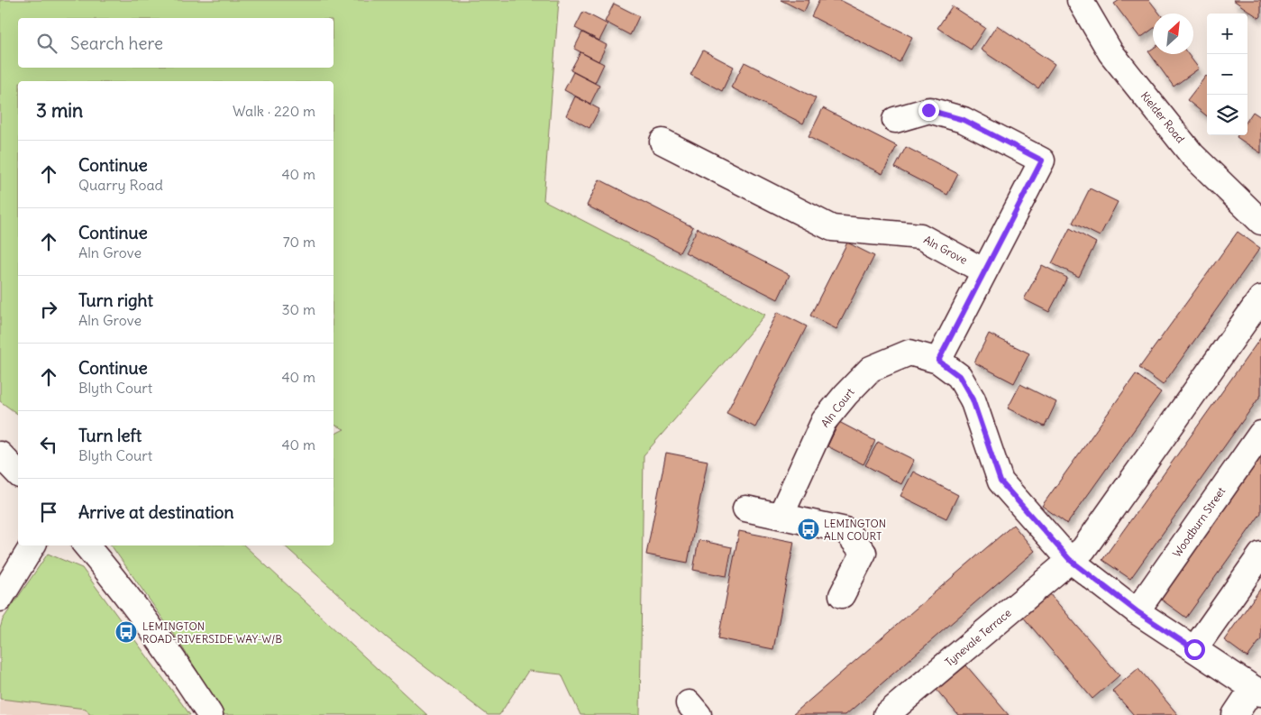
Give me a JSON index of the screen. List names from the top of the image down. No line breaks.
{"streets":{"street":["Kielder Road","Aln Grove","Aln Court","Woodburn Street","Tynevale Terrace"]},"places":{"bus stop":["LEMINGTON ALN COURT","LEMINGTON ROAD-RIVERSIDE WAY-W/B"]},"north":"top right","page":{"map_buttons":["+","−"],"search":"Search here","heading":["3 min","Walk · 220 m"],"list":[["Continue","Quarry Road","40 m"],["Continue","Aln Grove","70 m"],["Turn right","Aln Grove","30 m"],["Continue","Blyth Court","40 m"],["Turn left","Blyth Court","40 m"],"Arrive at destination"]}}
